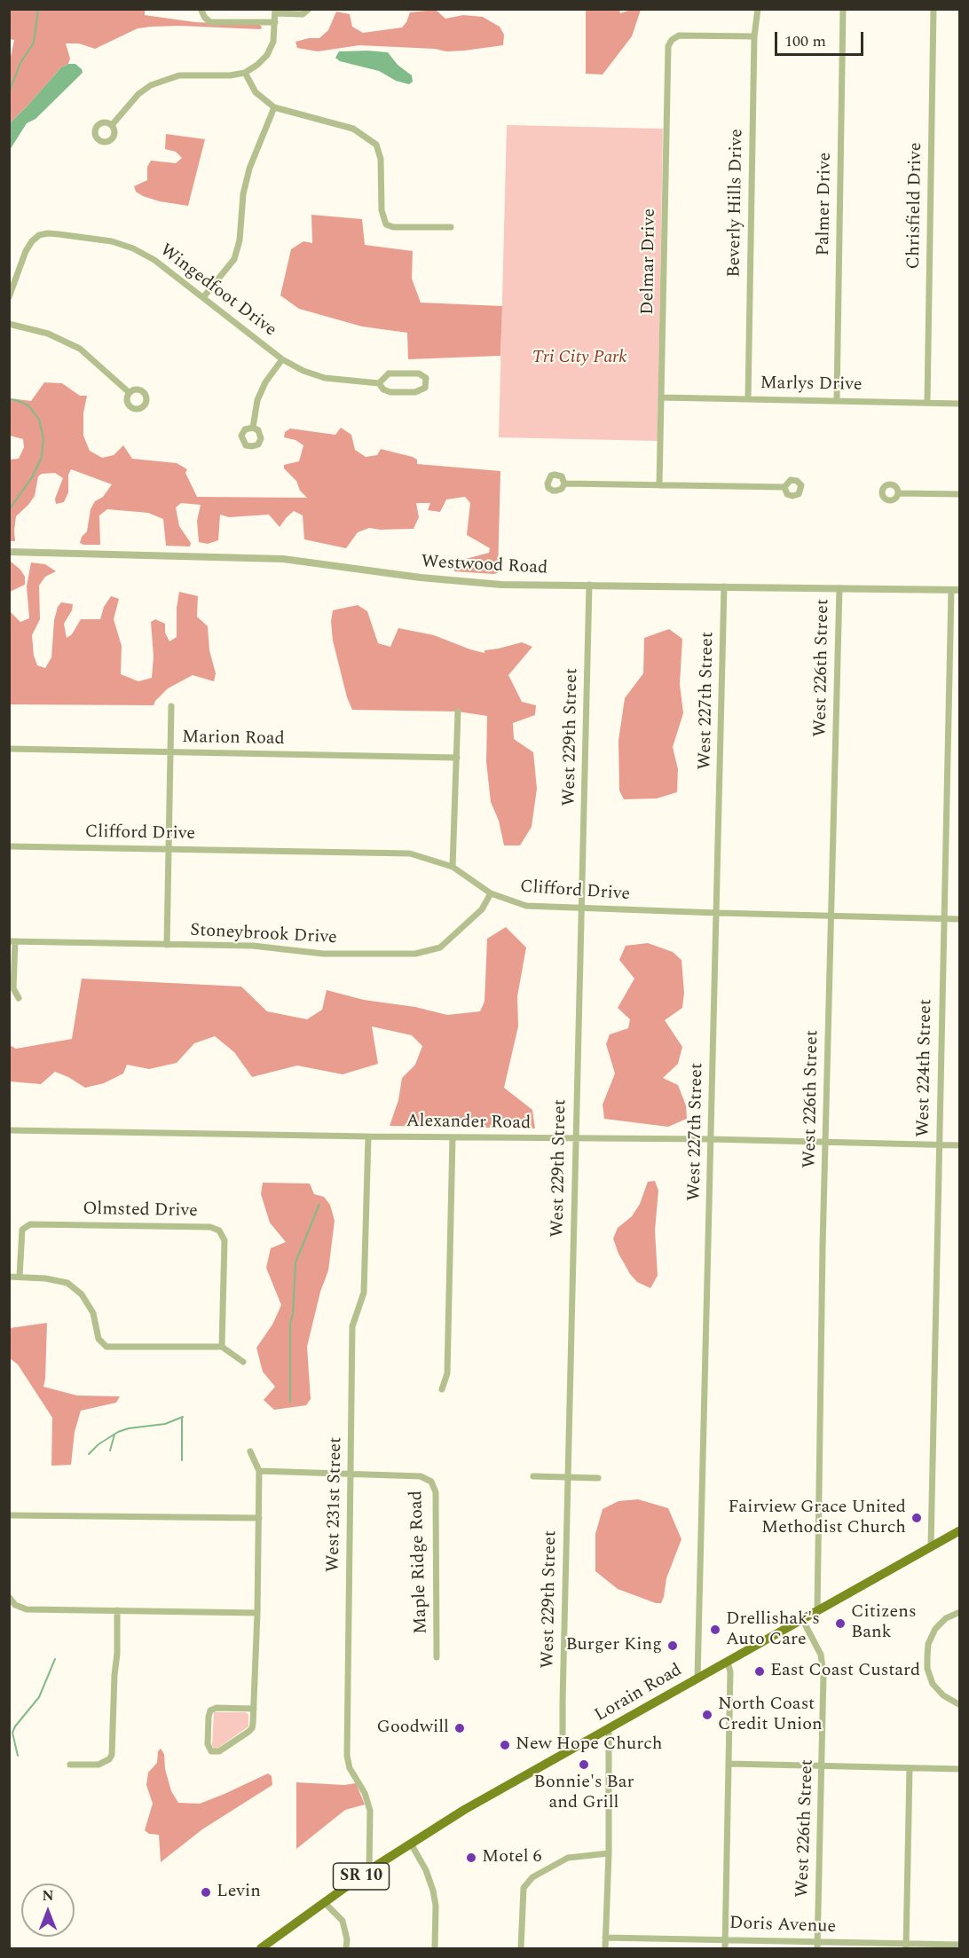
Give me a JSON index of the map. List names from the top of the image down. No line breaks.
{"streets":{"main road":["Lorain Road","SR 10"],"street":["Beverly Hills Drive","Palmer Drive","Chrisfield Drive","Delmar Drive","Wingedfoot Drive","Marlys Drive","Westwood Road","West 226th Street","West 227th Street","West 229th Street","Marion Road","Clifford Drive","Stoneybrook Drive","West 224th Street","Alexander Road","Olmsted Drive","West 231st Street","Maple Ridge Road","Doris Avenue"]},"crossings":[["Beverly Hills Drive","Delmar Drive"],["Beverly Hills Drive","Marlys Drive"],["Palmer Drive","Marlys Drive"],["Chrisfield Drive","Marlys Drive"],["Delmar Drive","Marlys Drive"],["Westwood Road","West 226th Street"],["Westwood Road","West 227th Street"],["Westwood Road","West 229th Street"],["Westwood Road","West 224th Street"],["West 226th Street","Clifford Drive"],["West 226th Street","Alexander Road"],["West 226th Street","Lorain Road"],["West 226th Street","Doris Avenue"],["West 227th Street","Clifford Drive"],["West 227th Street","Alexander Road"],["West 227th Street","Lorain Road"],["West 229th Street","Clifford Drive"],["West 229th Street","Alexander Road"],["West 229th Street","Lorain Road"],["Clifford Drive","Stoneybrook Drive"],["Clifford Drive","West 224th Street"],["West 224th Street","Alexander Road"],["West 224th Street","Lorain Road"],["Alexander Road","West 231st Street"],["West 231st Street","Maple Ridge Road"],["West 231st Street","Lorain Road"]],"parks":["Tri City Park"],"places":["Fairview Grace United Methodist Church","Citizens Bank","Drellishak's Auto Care","Burger King","East Coast Custard","North Coast Credit Union","Goodwill","New Hope Church","Bonnie's Bar and Grill","Motel 6","Levin"],"scale_bar":"100 m","north":"top"}
